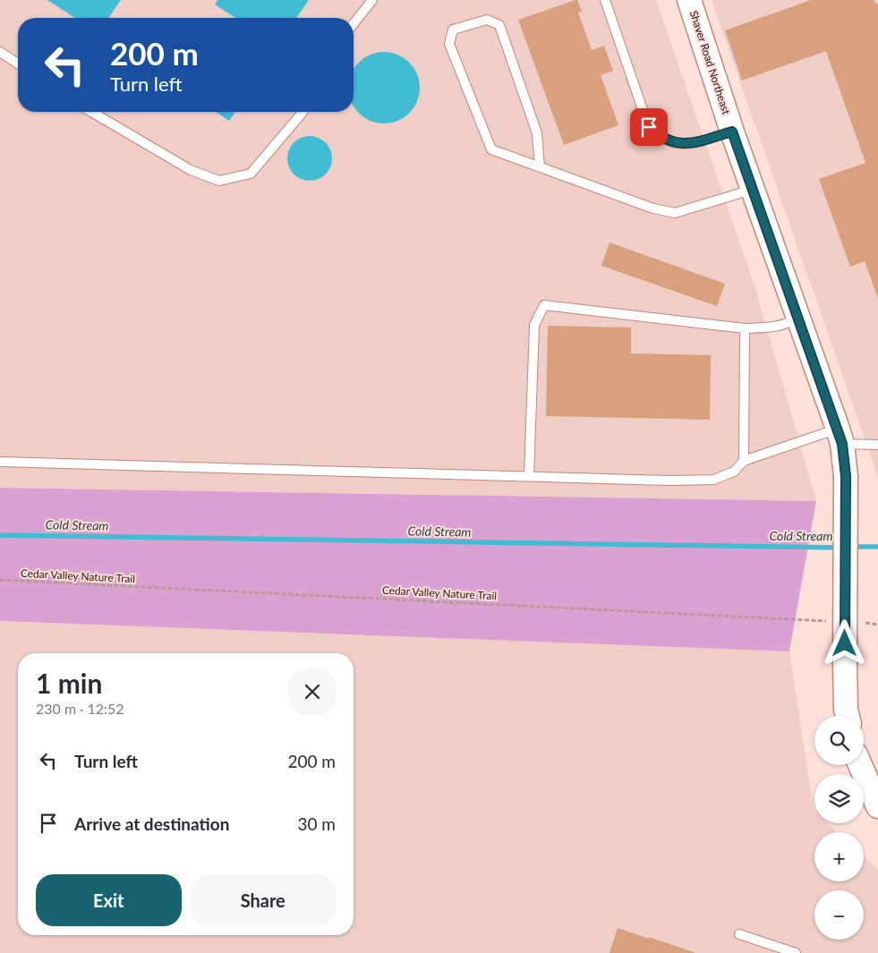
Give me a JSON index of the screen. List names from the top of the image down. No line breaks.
{"streets":{"street":["Shaver Road Northeast"],"path":["Cedar Valley Nature Trail"]},"water":["Cold Stream"],"page":{"turn":["200 m","Turn left"],"heading":["1 min","230 m · 12:52"],"map_buttons":["+","−"],"list":[{"name":"Turn left","value":"200 m"},{"name":"Arrive at destination","value":"30 m"}],"buttons":["Exit","Share"]}}
